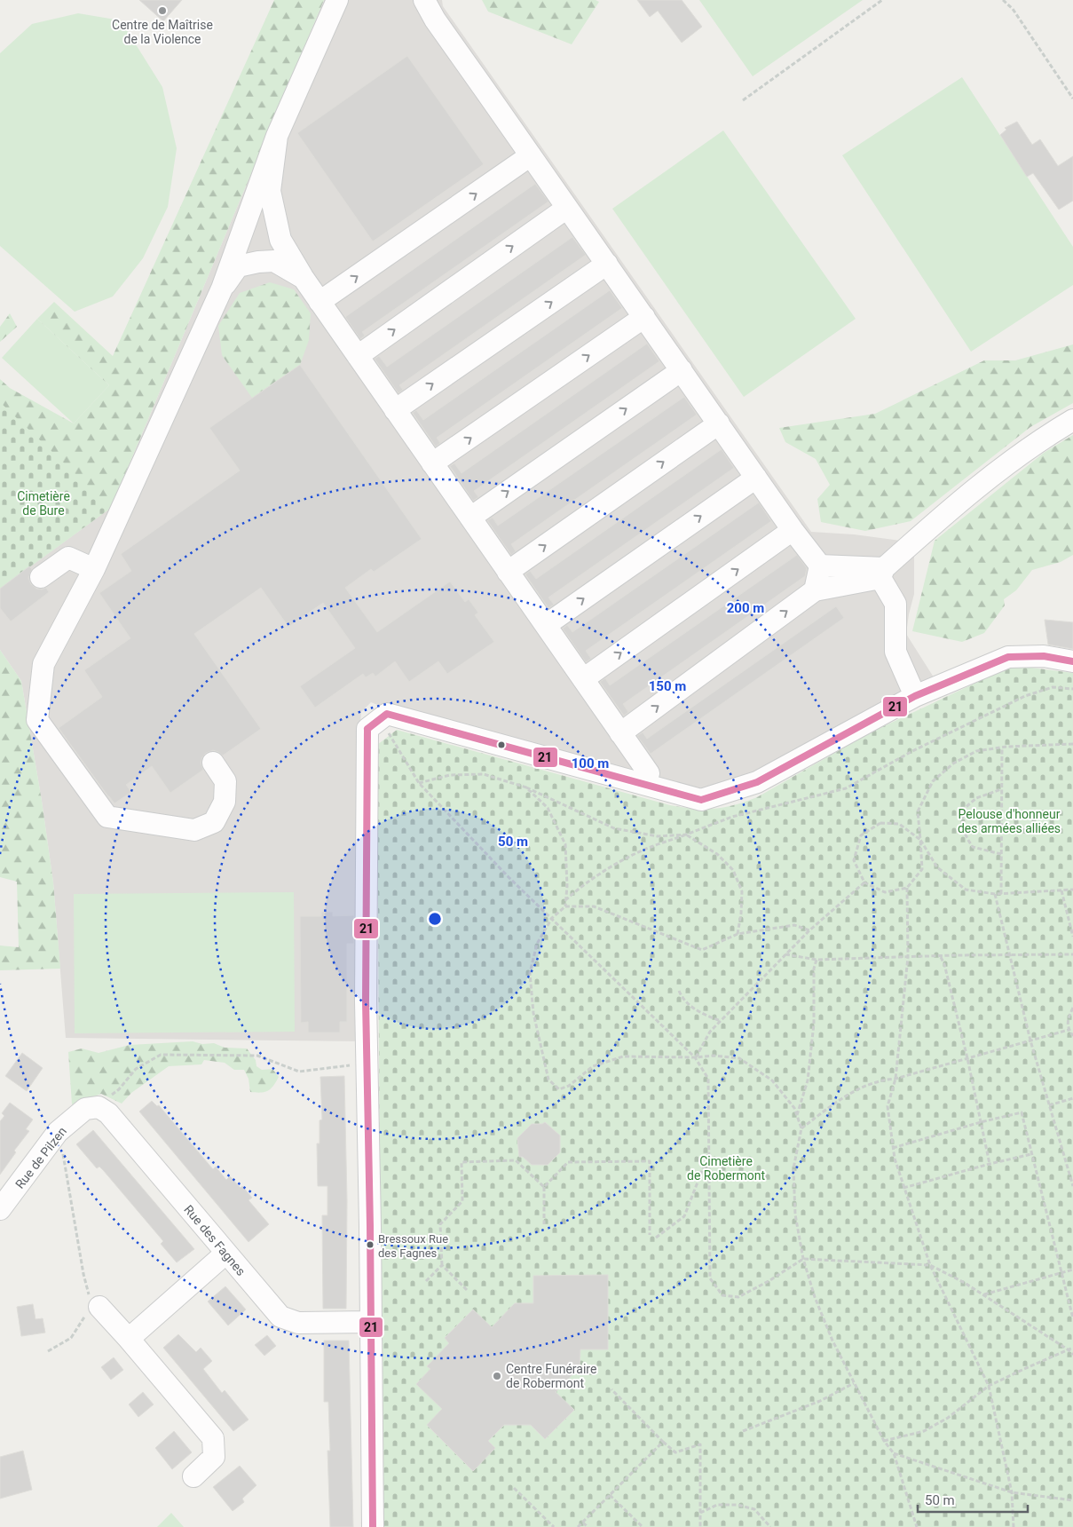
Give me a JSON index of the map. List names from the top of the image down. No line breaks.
{"streets":{"street":["Rue de Pilzen","Rue des Fagnes"]},"crossings":[["Rue de Pilzen","Rue des Fagnes"]],"parks":["Cimetière de Bure","Pelouse d'honneur des armées alliées","Cimetière de Robermont"],"places":["Centre de Maîtrise de la Violence","Bressoux Rue des Fagnes","Centre Funéraire de Robermont"],"lines":["transit line 21"],"scale_bar":"50 m","rings":["200 m","150 m","100 m","50 m"]}
